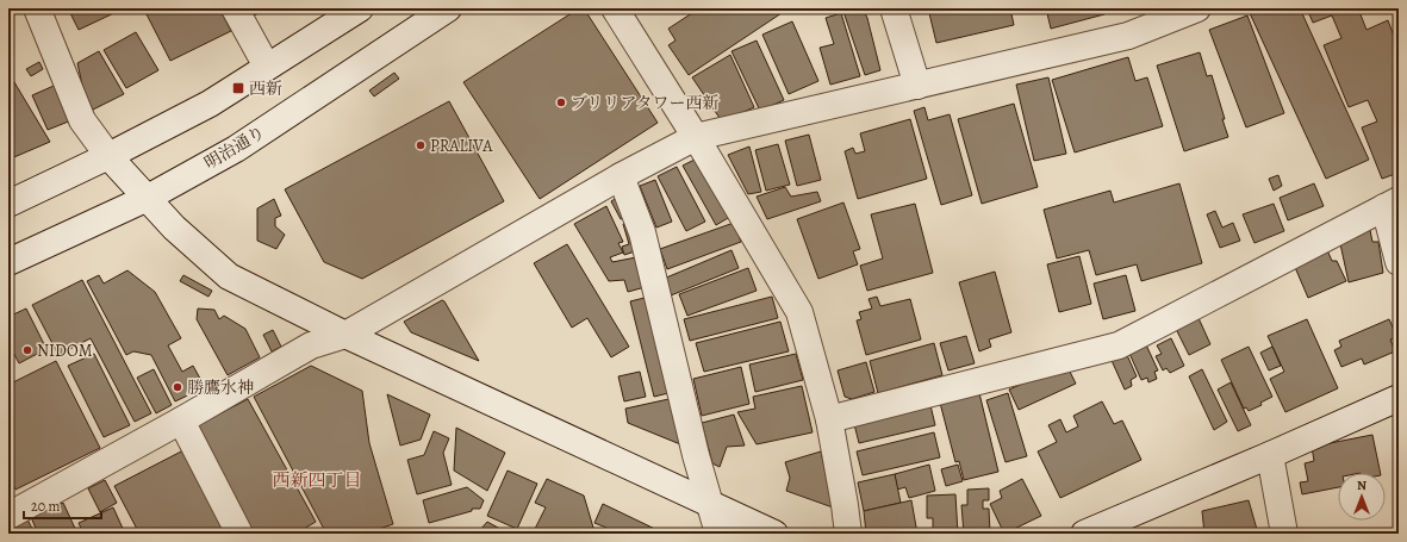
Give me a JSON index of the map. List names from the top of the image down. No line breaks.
{"streets":{"street":["明治通り"]},"districts":["西新四丁目"],"places":{"transit":["西新"],"other":["ブリリアタワー西新","PRALIVA","NIDOM","勝鷹水神"]},"scale_bar":"20 m","north":"top"}
